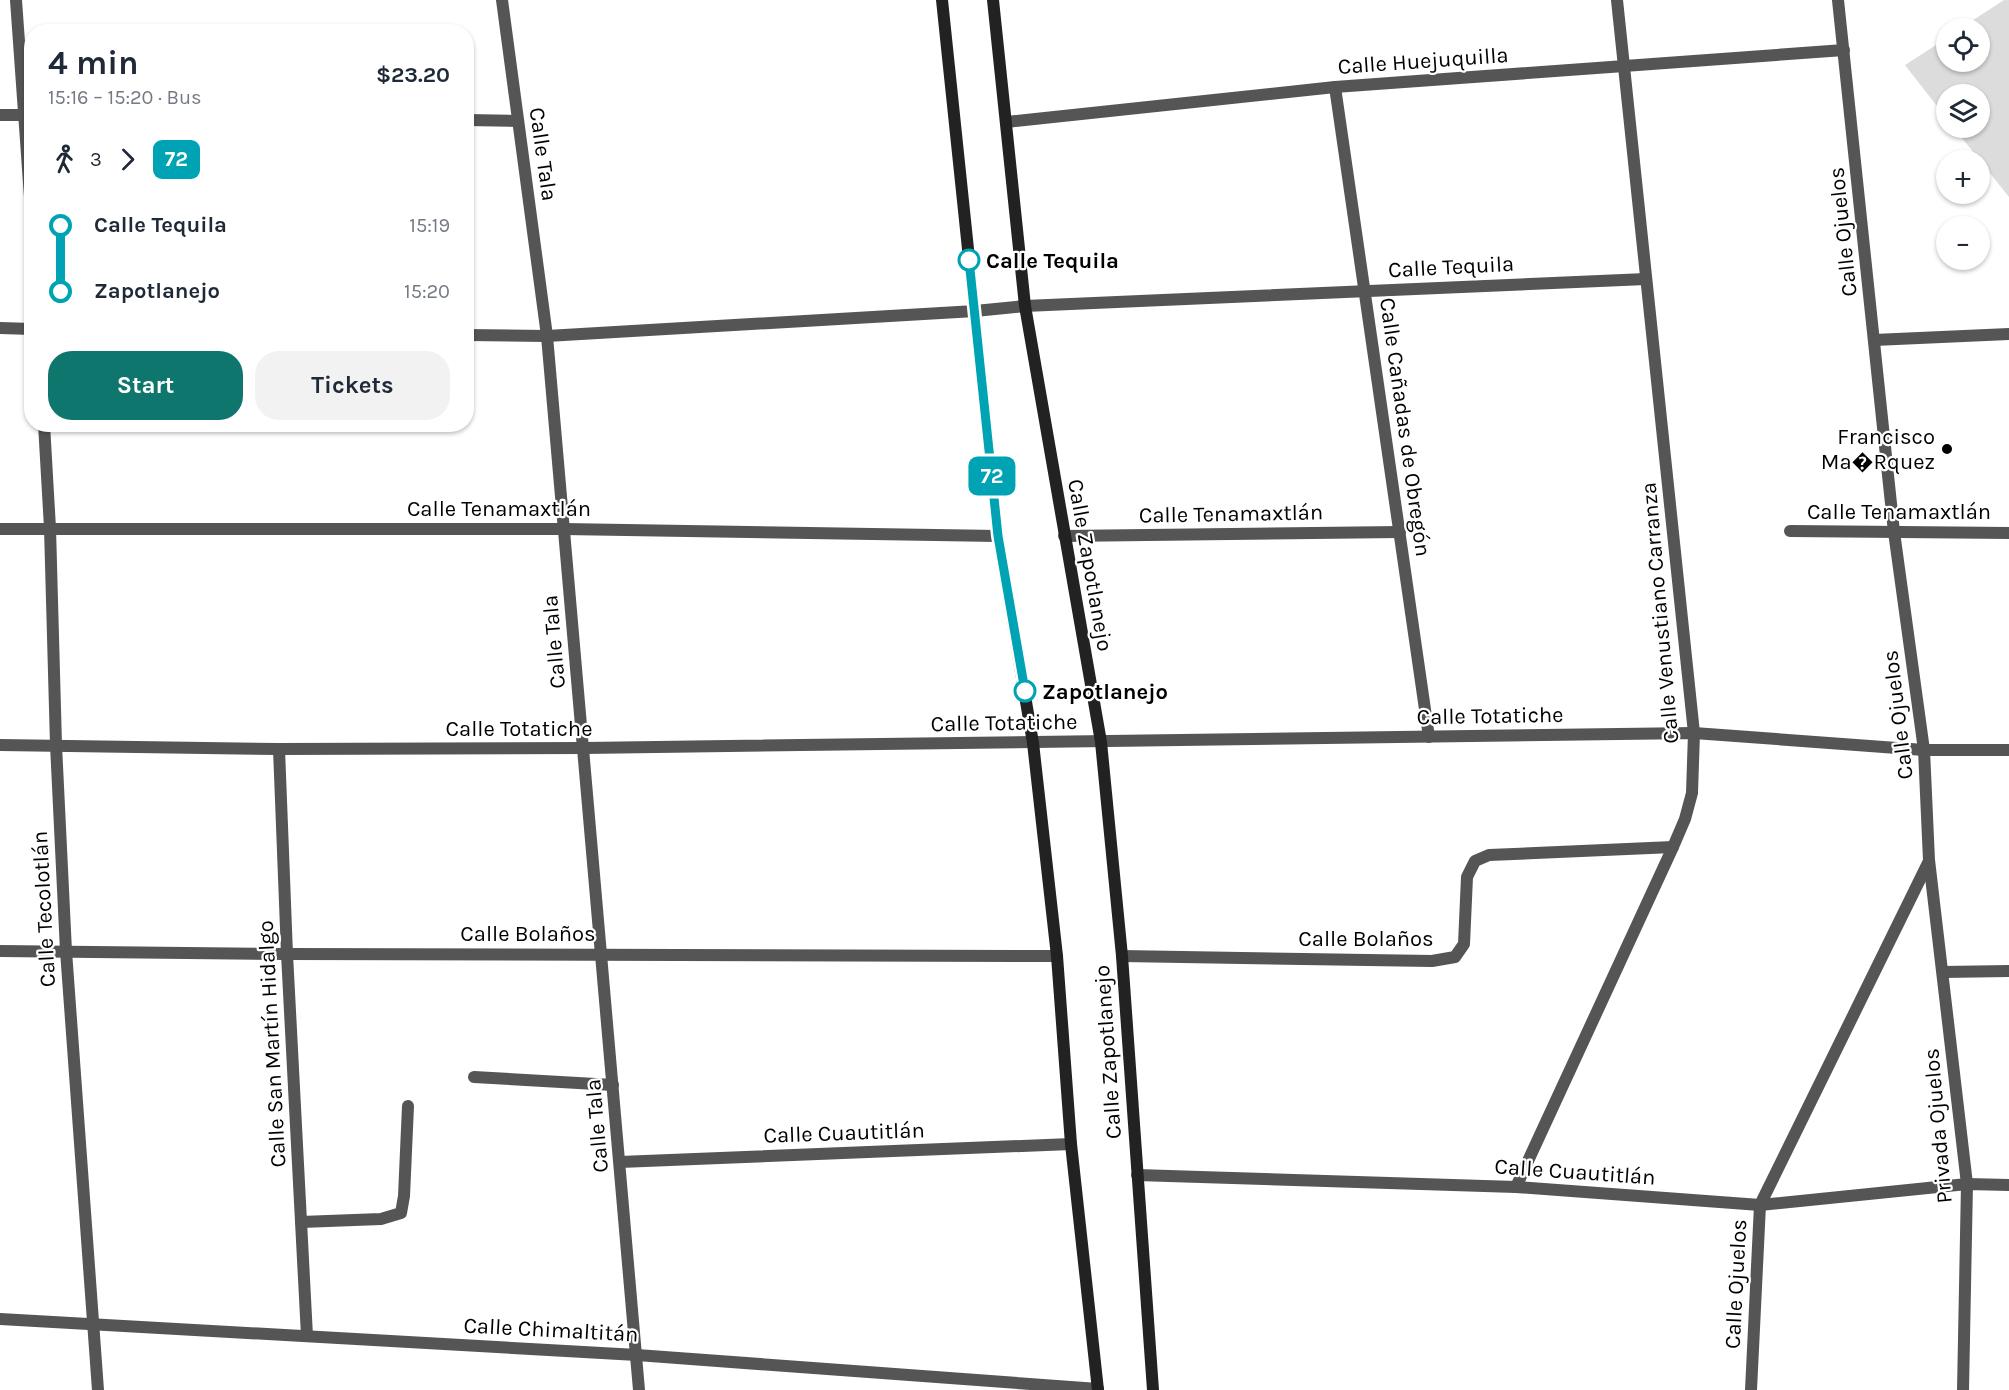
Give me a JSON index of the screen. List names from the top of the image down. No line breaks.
{"streets":{"street":["Calle Huejuquilla","Calle Tala","Calle Ojuelos","Calle Tequila","Calle Cañadas de Obregón","Calle Tenamaxtlán","Calle Zapotlanejo","Calle Venustiano Carranza","Calle Totatiche","Calle Tecolotlán","Calle Bolaños","Calle San Martín Hidalgo","Privada Ojuelos","Calle Cuautitlán","Calle Chimaltitán"]},"crossings":[["Calle Huejuquilla","Calle Ojuelos"],["Calle Huejuquilla","Calle Cañadas de Obregón"],["Calle Huejuquilla","Calle Zapotlanejo"],["Calle Huejuquilla","Calle Venustiano Carranza"],["Calle Tala","Calle Tequila"],["Calle Tala","Calle Tenamaxtlán"],["Calle Tala","Calle Totatiche"],["Calle Tala","Calle Bolaños"],["Calle Tala","Calle Cuautitlán"],["Calle Tala","Calle Chimaltitán"],["Calle Ojuelos","Calle Tenamaxtlán"],["Calle Ojuelos","Calle Totatiche"],["Calle Ojuelos","Privada Ojuelos"],["Calle Ojuelos","Calle Cuautitlán"],["Calle Tequila","Calle Cañadas de Obregón"],["Calle Tequila","Calle Zapotlanejo"],["Calle Tequila","Calle Venustiano Carranza"],["Calle Cañadas de Obregón","Calle Tenamaxtlán"],["Calle Cañadas de Obregón","Calle Totatiche"],["Calle Tenamaxtlán","Calle Zapotlanejo"],["Calle Tenamaxtlán","Calle Tecolotlán"],["Calle Zapotlanejo","Calle Totatiche"],["Calle Zapotlanejo","Calle Bolaños"],["Calle Zapotlanejo","Calle Cuautitlán"],["Calle Zapotlanejo","Calle Chimaltitán"],["Calle Venustiano Carranza","Calle Totatiche"],["Calle Venustiano Carranza","Calle Bolaños"],["Calle Venustiano Carranza","Calle Cuautitlán"],["Calle Totatiche","Calle Tecolotlán"],["Calle Totatiche","Calle San Martín Hidalgo"],["Calle Tecolotlán","Calle Bolaños"],["Calle Tecolotlán","Calle Chimaltitán"],["Calle Bolaños","Calle San Martín Hidalgo"],["Calle San Martín Hidalgo","Calle Chimaltitán"],["Privada Ojuelos","Calle Cuautitlán"]],"places":["Calle Tequila","Francisco Ma�Rquez","Zapotlanejo"],"lines":["bus line 72"],"page":{"on_map":"72","map_buttons":["+","−"],"heading":["4 min","15:16 – 15:20 · Bus","$23.20"],"legs":["3","72"],"list":[{"name":"Calle Tequila","value":"15:19"},{"name":"Zapotlanejo","value":"15:20"}],"buttons":["Start","Tickets"]}}
